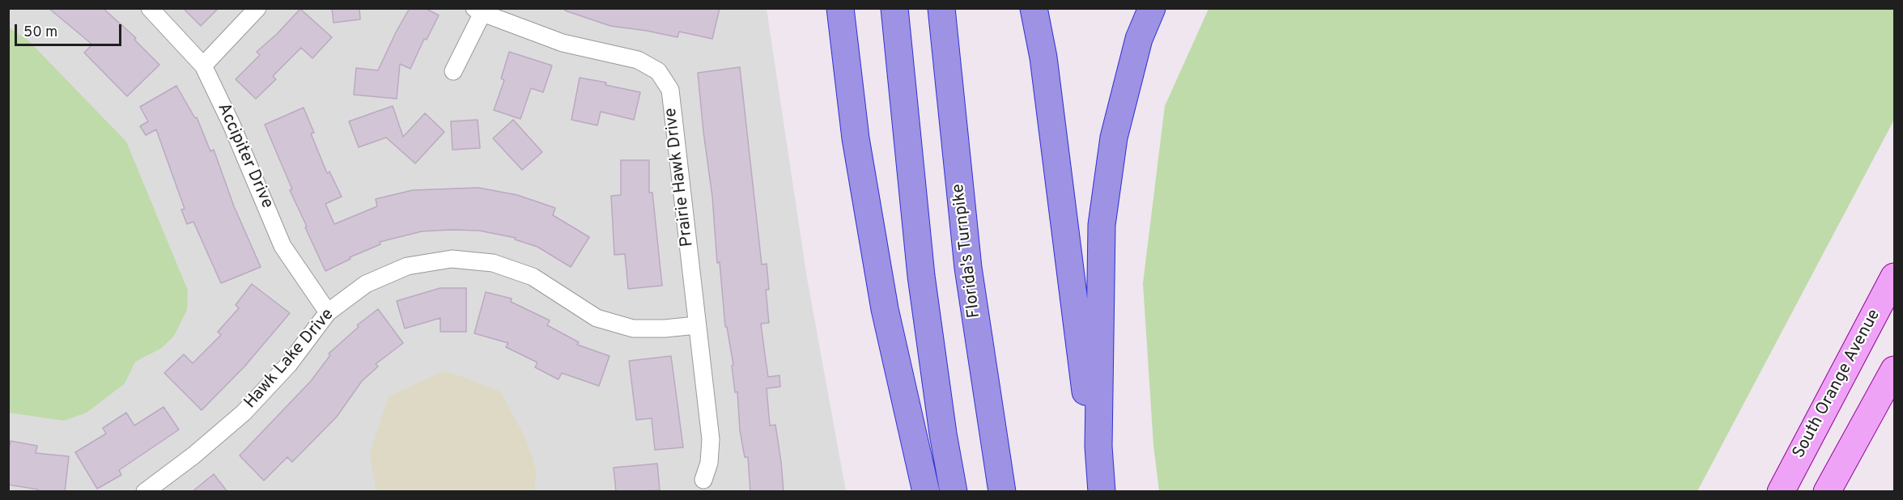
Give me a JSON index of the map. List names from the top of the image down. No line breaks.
{"streets":{"highway":["Florida's Turnpike"],"main road":["South Orange Avenue"],"street":["Accipiter Drive","Prairie Hawk Drive","Hawk Lake Drive"]},"crossings":[["Accipiter Drive","Hawk Lake Drive"],["Prairie Hawk Drive","Hawk Lake Drive"]],"scale_bar":"50 m"}
